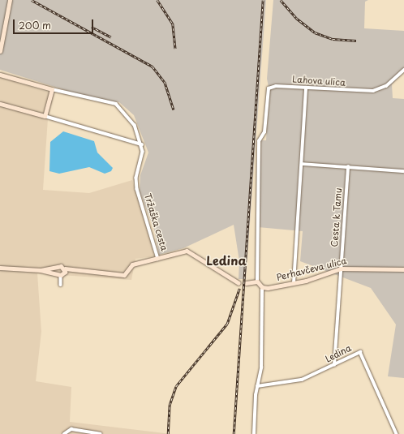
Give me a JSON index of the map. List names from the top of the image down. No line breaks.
{"streets":{"street":["Lahova ulica","Cesta k Tamu","Tržaška cesta","Perhavčeva ulica","Ledina"]},"crossings":[["Cesta k Tamu","Perhavčeva ulica"],["Cesta k Tamu","Ledina"]],"districts":["Ledina"],"scale_bar":"200 m"}
